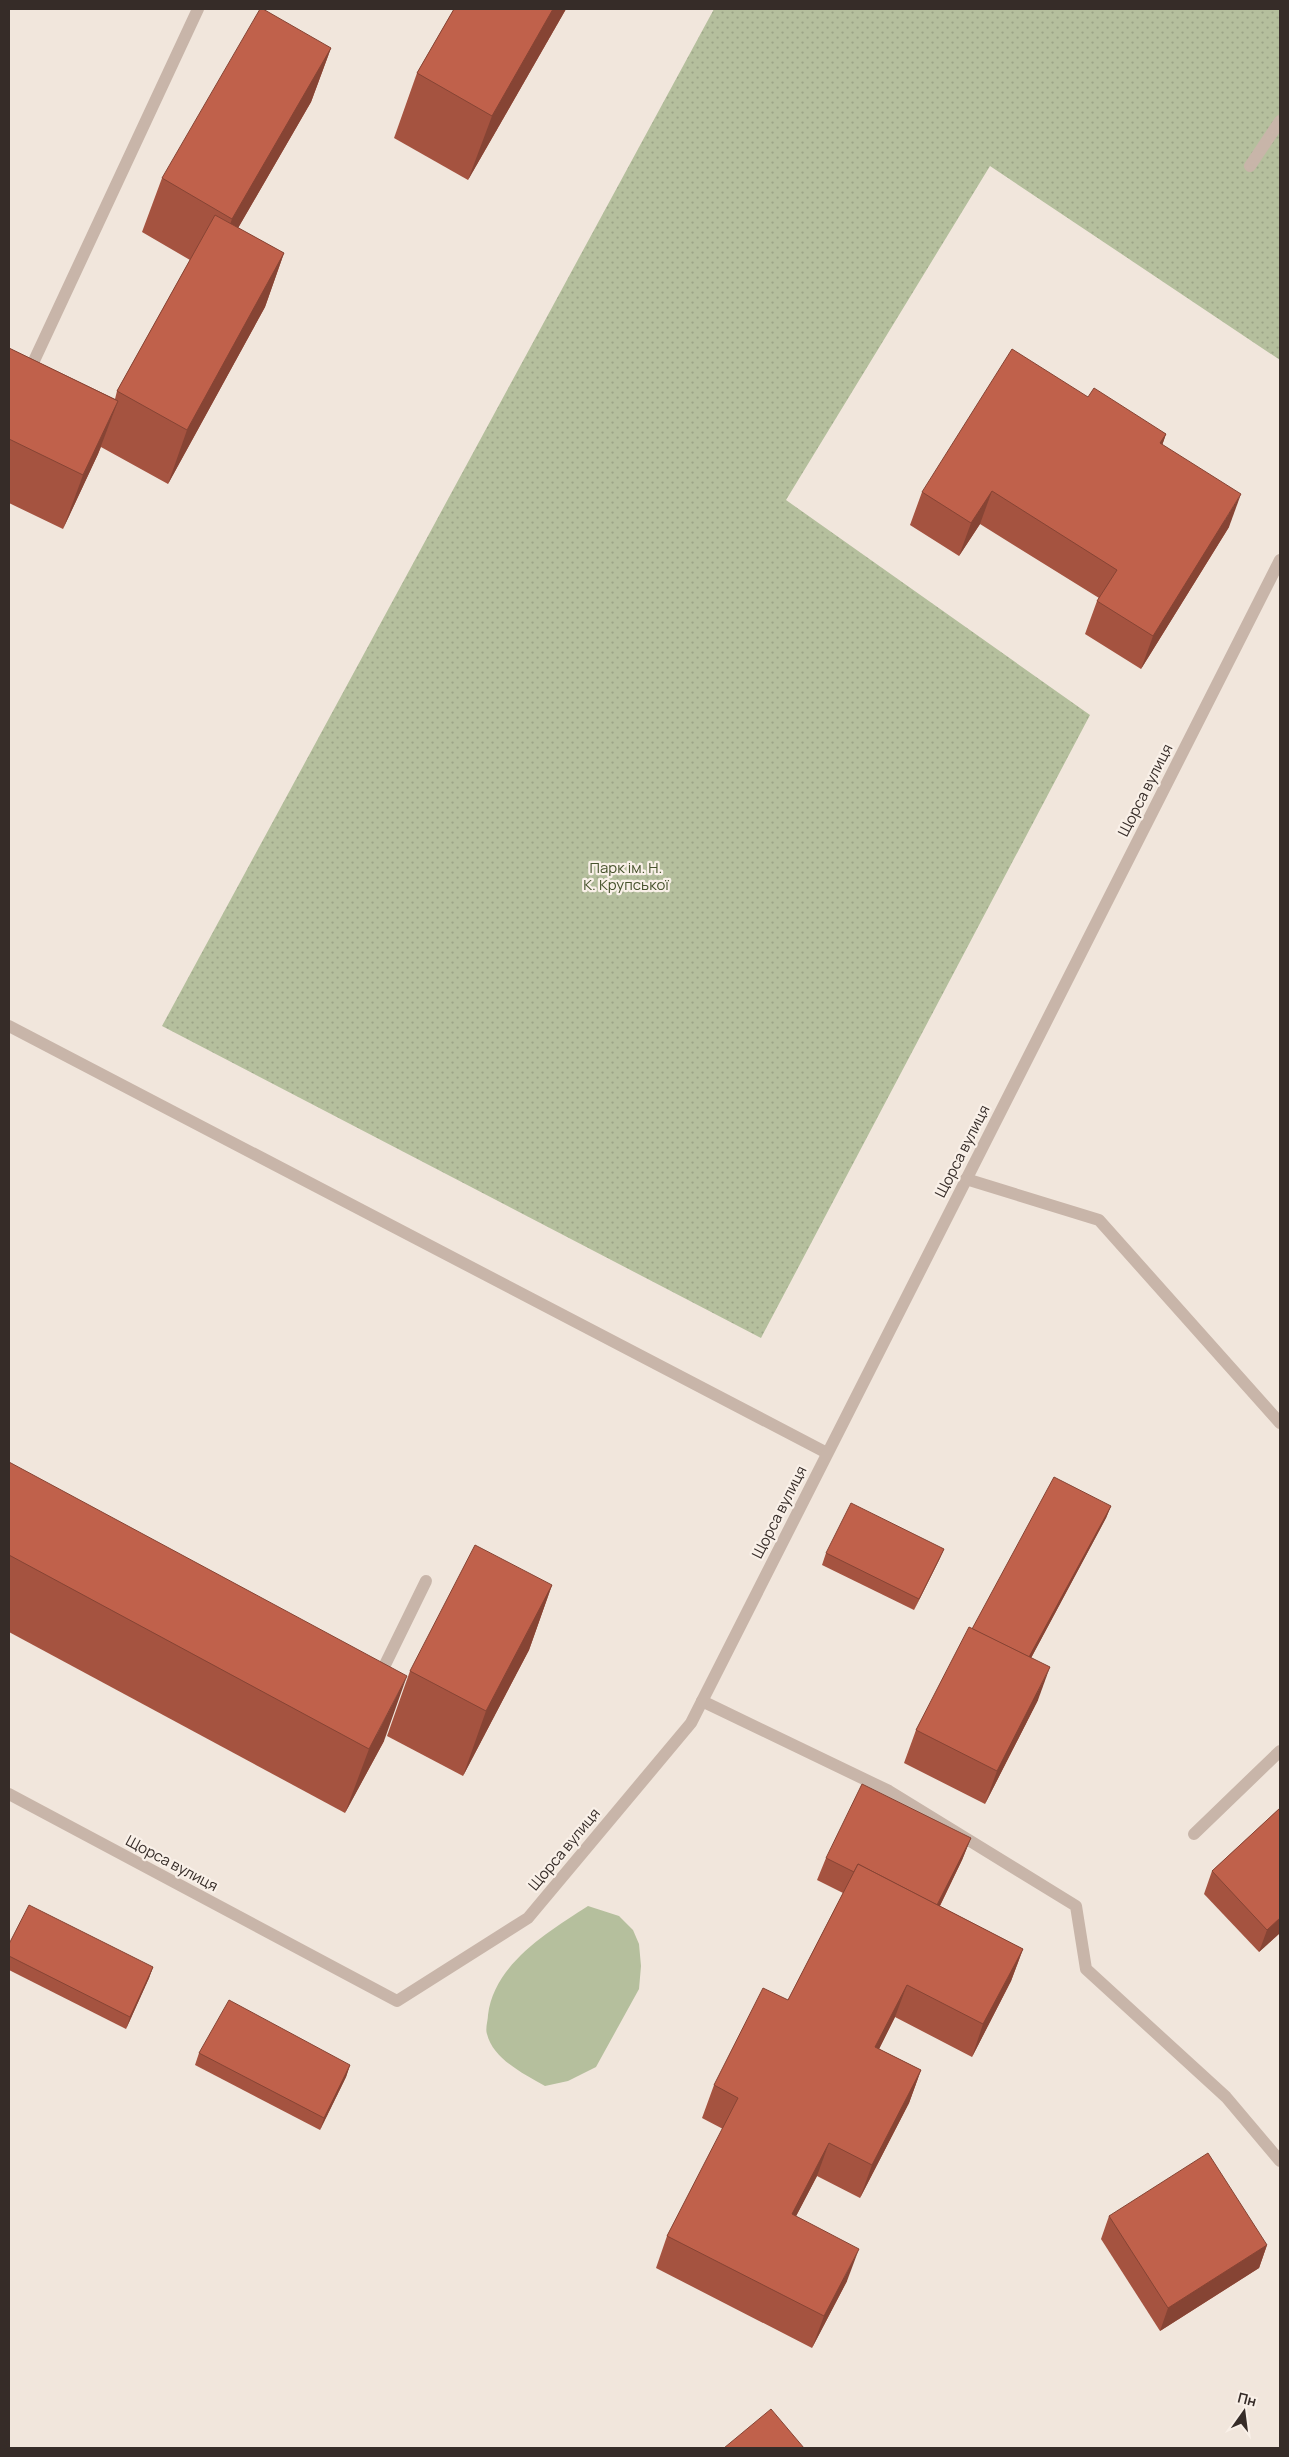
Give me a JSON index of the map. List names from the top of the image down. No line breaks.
{"streets":{"street":["Щорса вулиця"]},"parks":["Парк ім. Н. К. Крупської"],"north":"top"}
